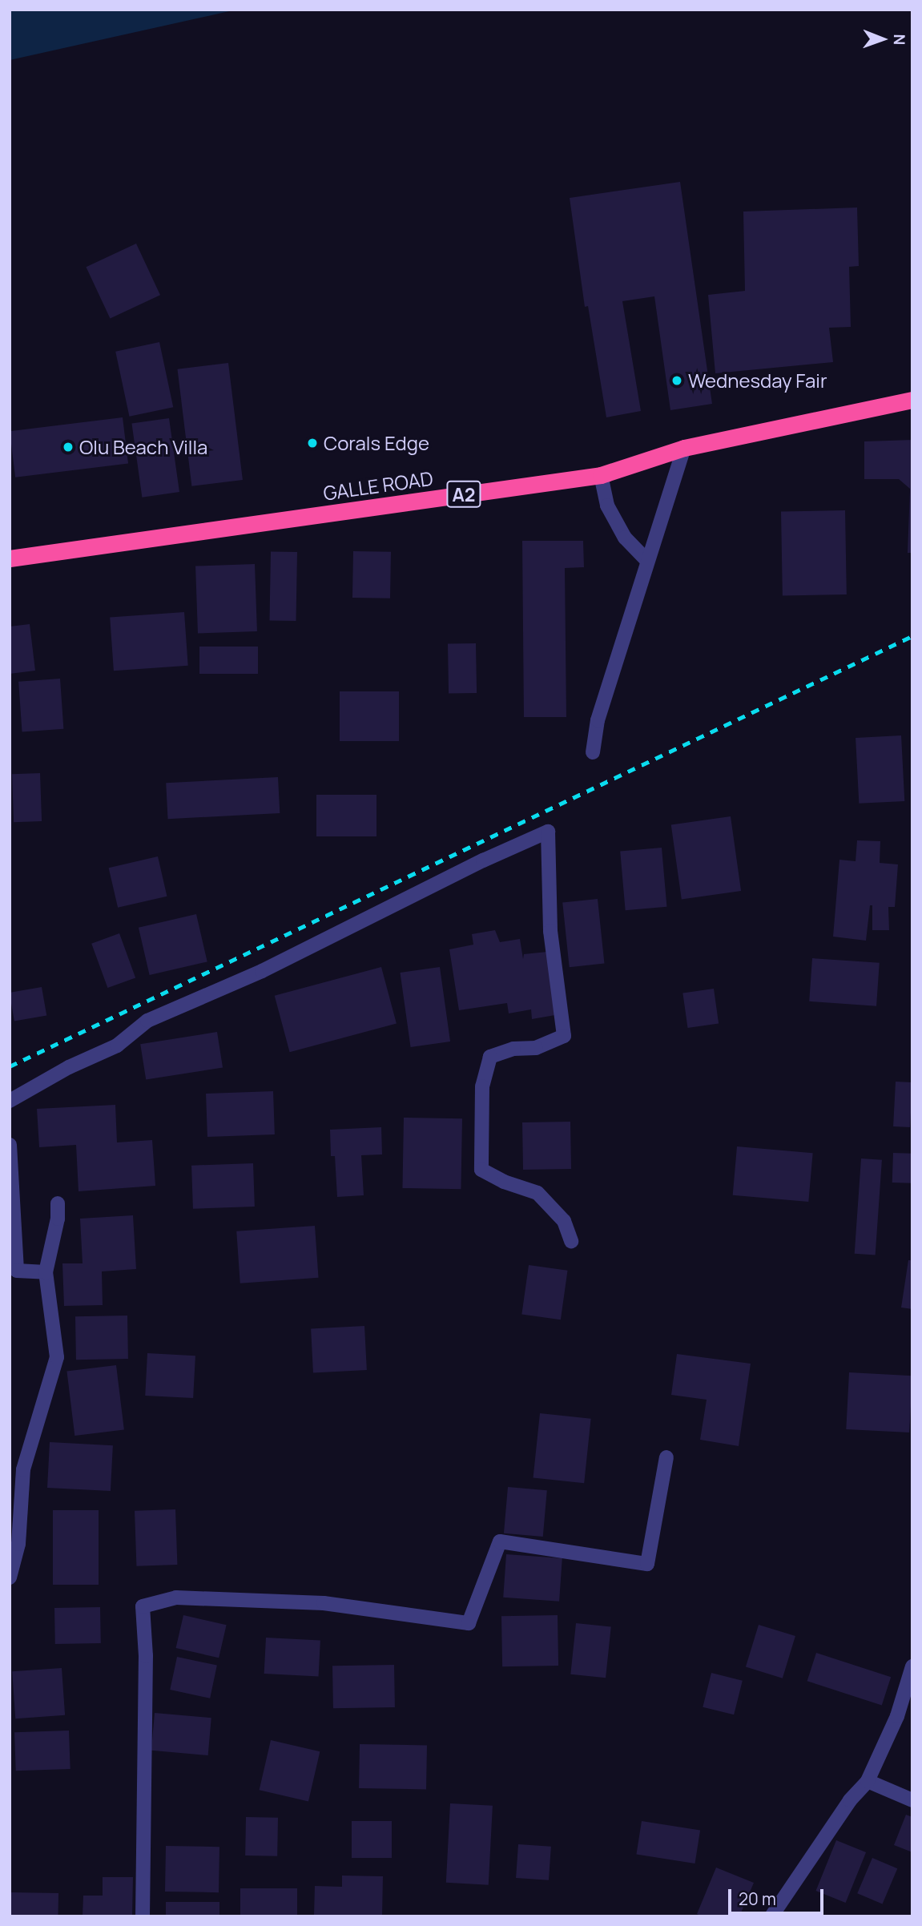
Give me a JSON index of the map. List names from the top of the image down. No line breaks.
{"streets":{"highway":["GALLE ROAD","A2"]},"places":["Wednesday Fair","Corals Edge","Olu Beach Villa"],"scale_bar":"20 m","north":"right"}
